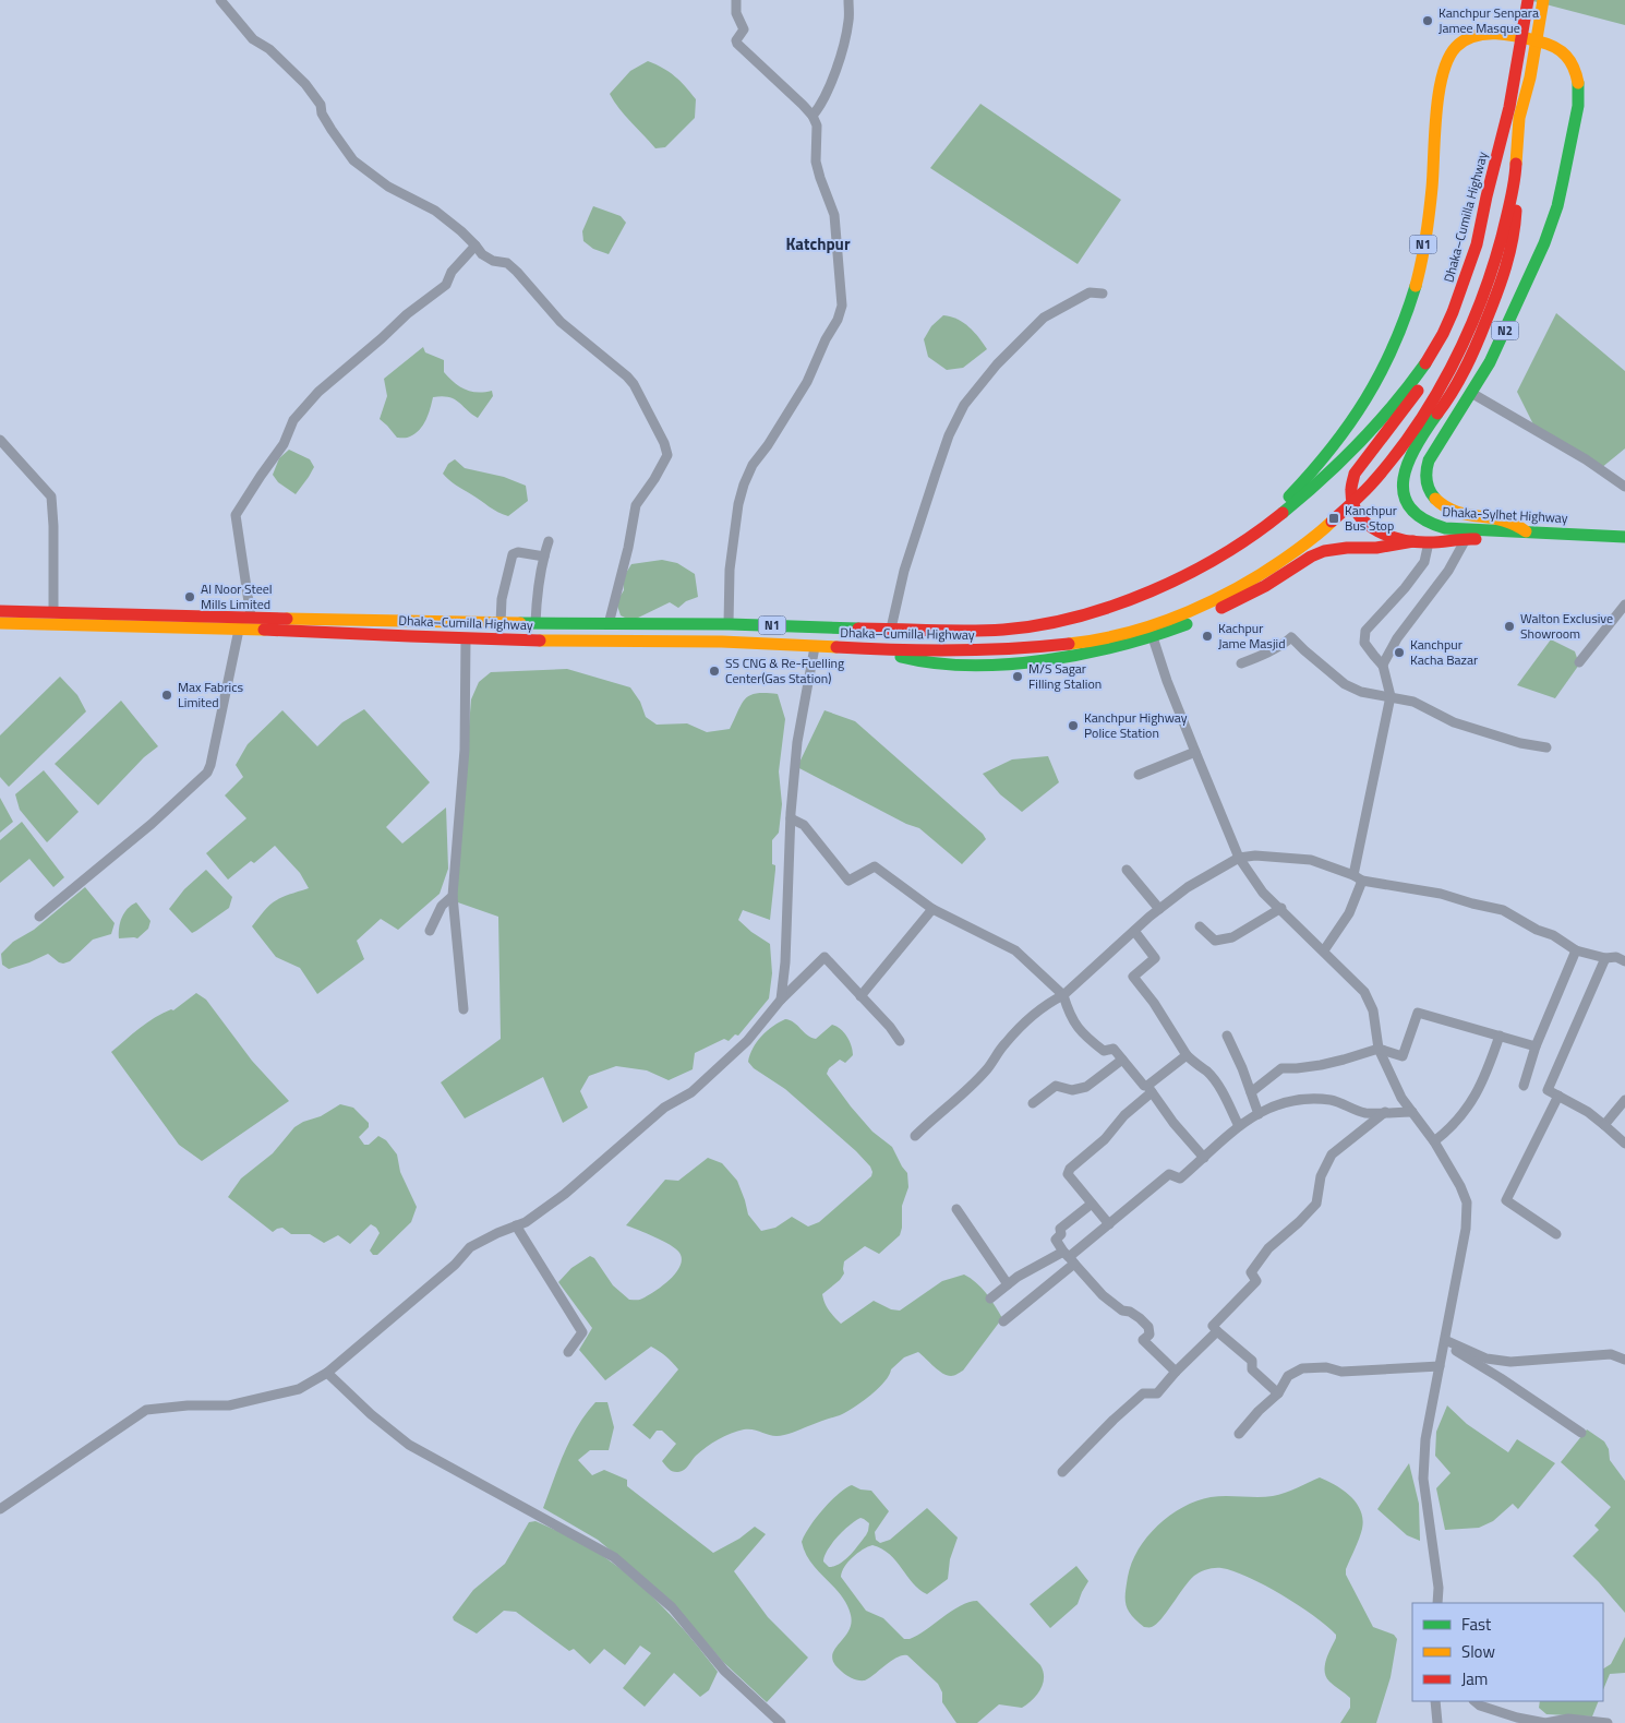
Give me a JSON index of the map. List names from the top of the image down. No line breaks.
{"streets":{"highway":["Dhaka–Cumilla Highway","N1","N2","Dhaka-Sylhet Highway"]},"crossings":[["Dhaka–Cumilla Highway","N1"],["Dhaka–Cumilla Highway","Dhaka-Sylhet Highway"],["N1","N2"],["N1","Dhaka-Sylhet Highway"],["N2","Dhaka-Sylhet Highway"]],"districts":["Katchpur"],"places":{"other":["Kanchpur Senpara Jamee Masque","Al Noor Steel Mills Limited","Walton Exclusive Showroom","Kachpur Jame Masjid","Kanchpur Kacha Bazar","SS CNG & Re-Fuelling Center(Gas Station)","M/S Sagar Filling Stalion","Max Fabrics Limited","Kanchpur Highway Police Station"],"transit":["Kanchpur Bus Stop"]},"legend":["Fast","Slow","Jam"]}
